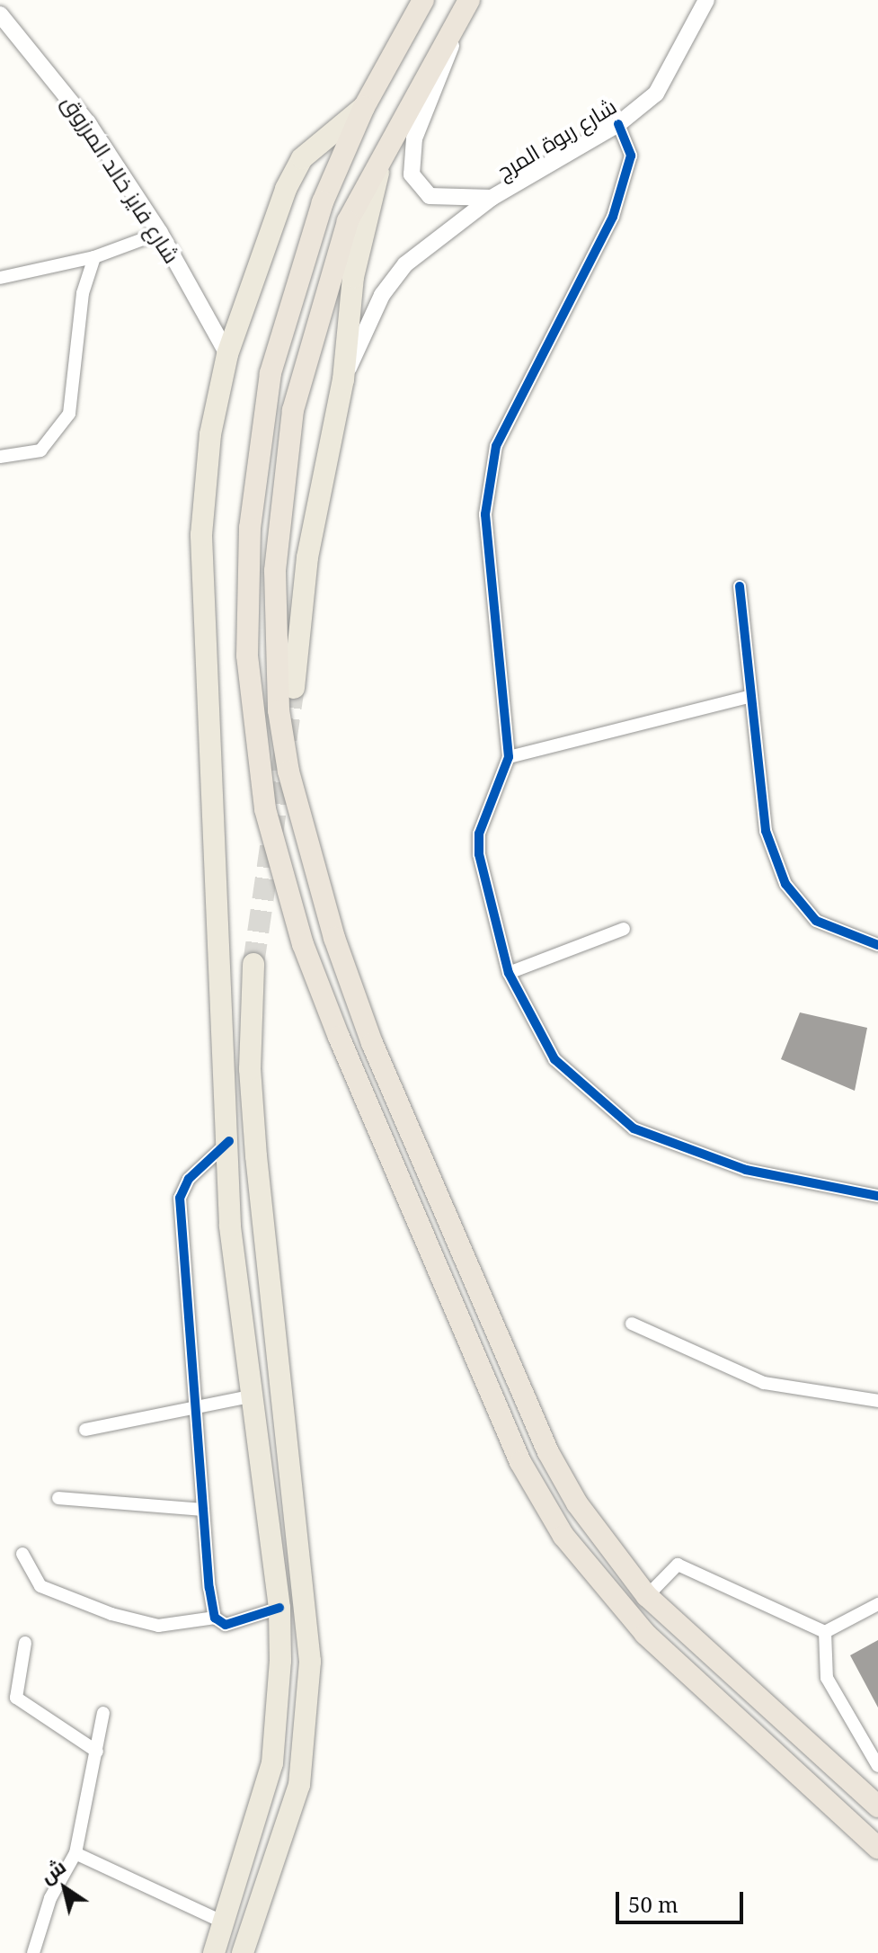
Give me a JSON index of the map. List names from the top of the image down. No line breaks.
{"streets":{"street":["شارع ربوة المرج","شارع فايز خالد المرزوق"]},"scale_bar":"50 m","north":"top left"}
